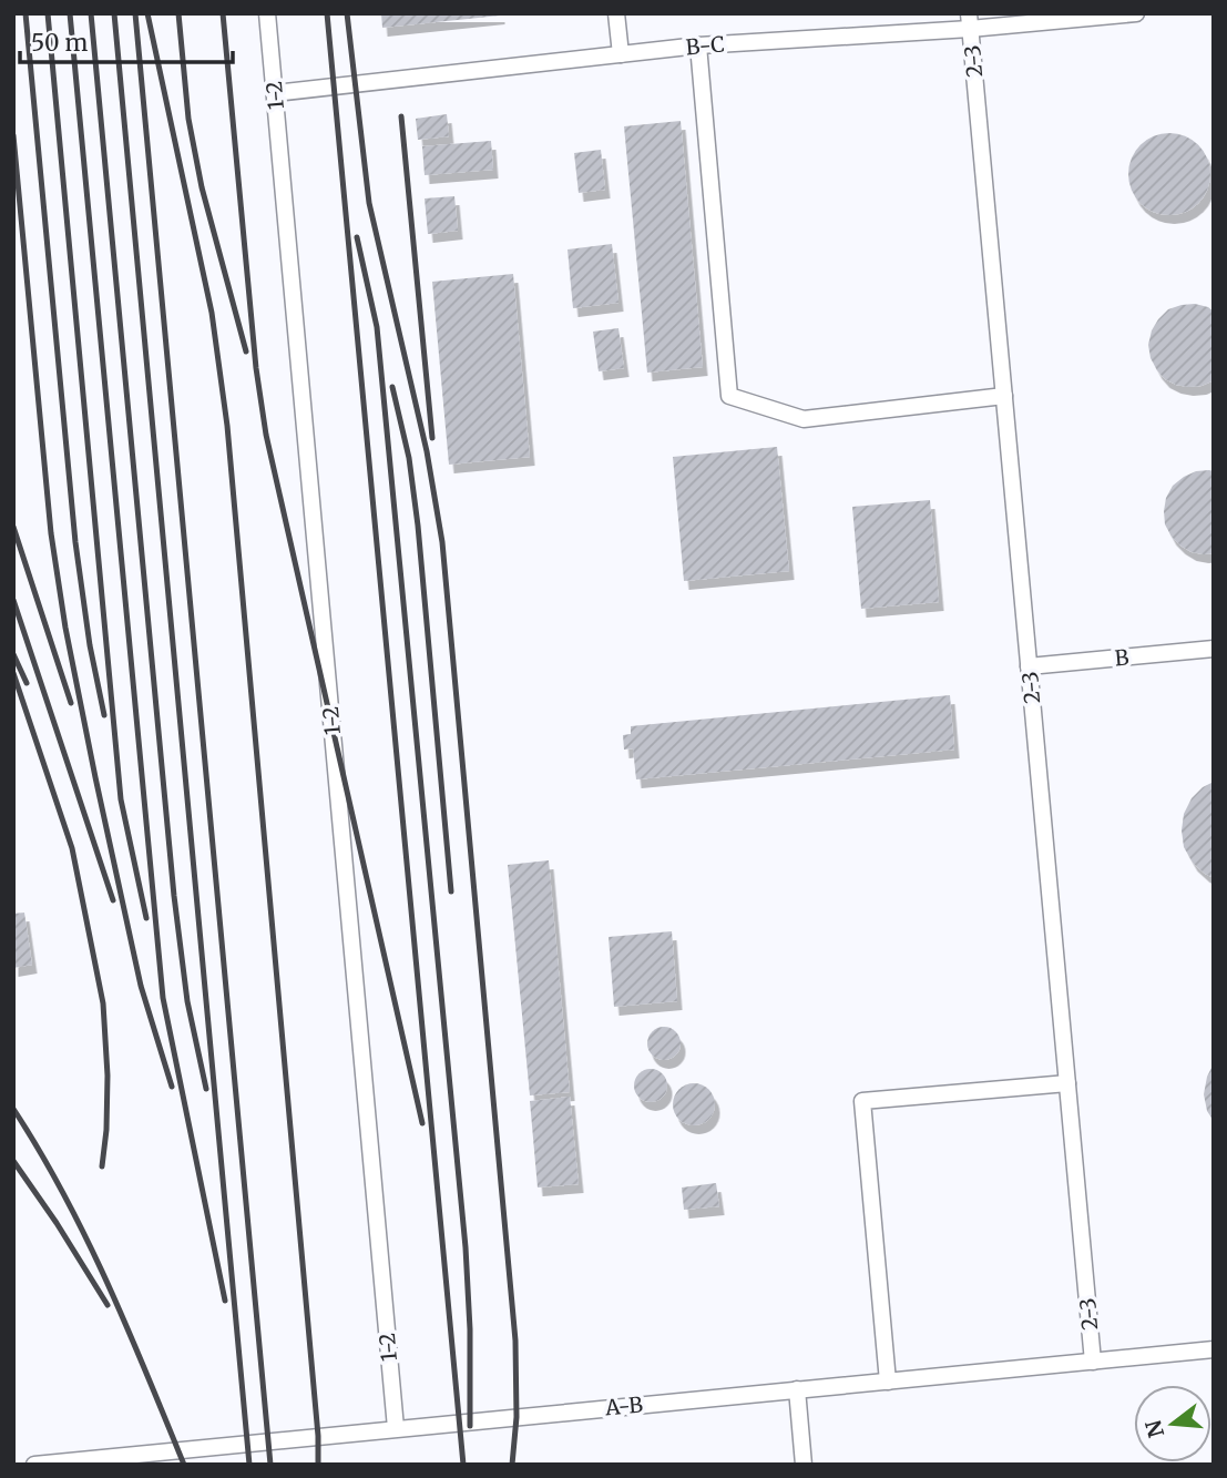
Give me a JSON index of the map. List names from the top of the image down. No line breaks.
{"streets":{"lane":["B-C","2-3","1-2","B","A-B"]},"crossings":[["B-C","2-3"],["B-C","1-2"],["2-3","B"],["2-3","A-B"],["1-2","A-B"]],"scale_bar":"50 m","north":"left"}
